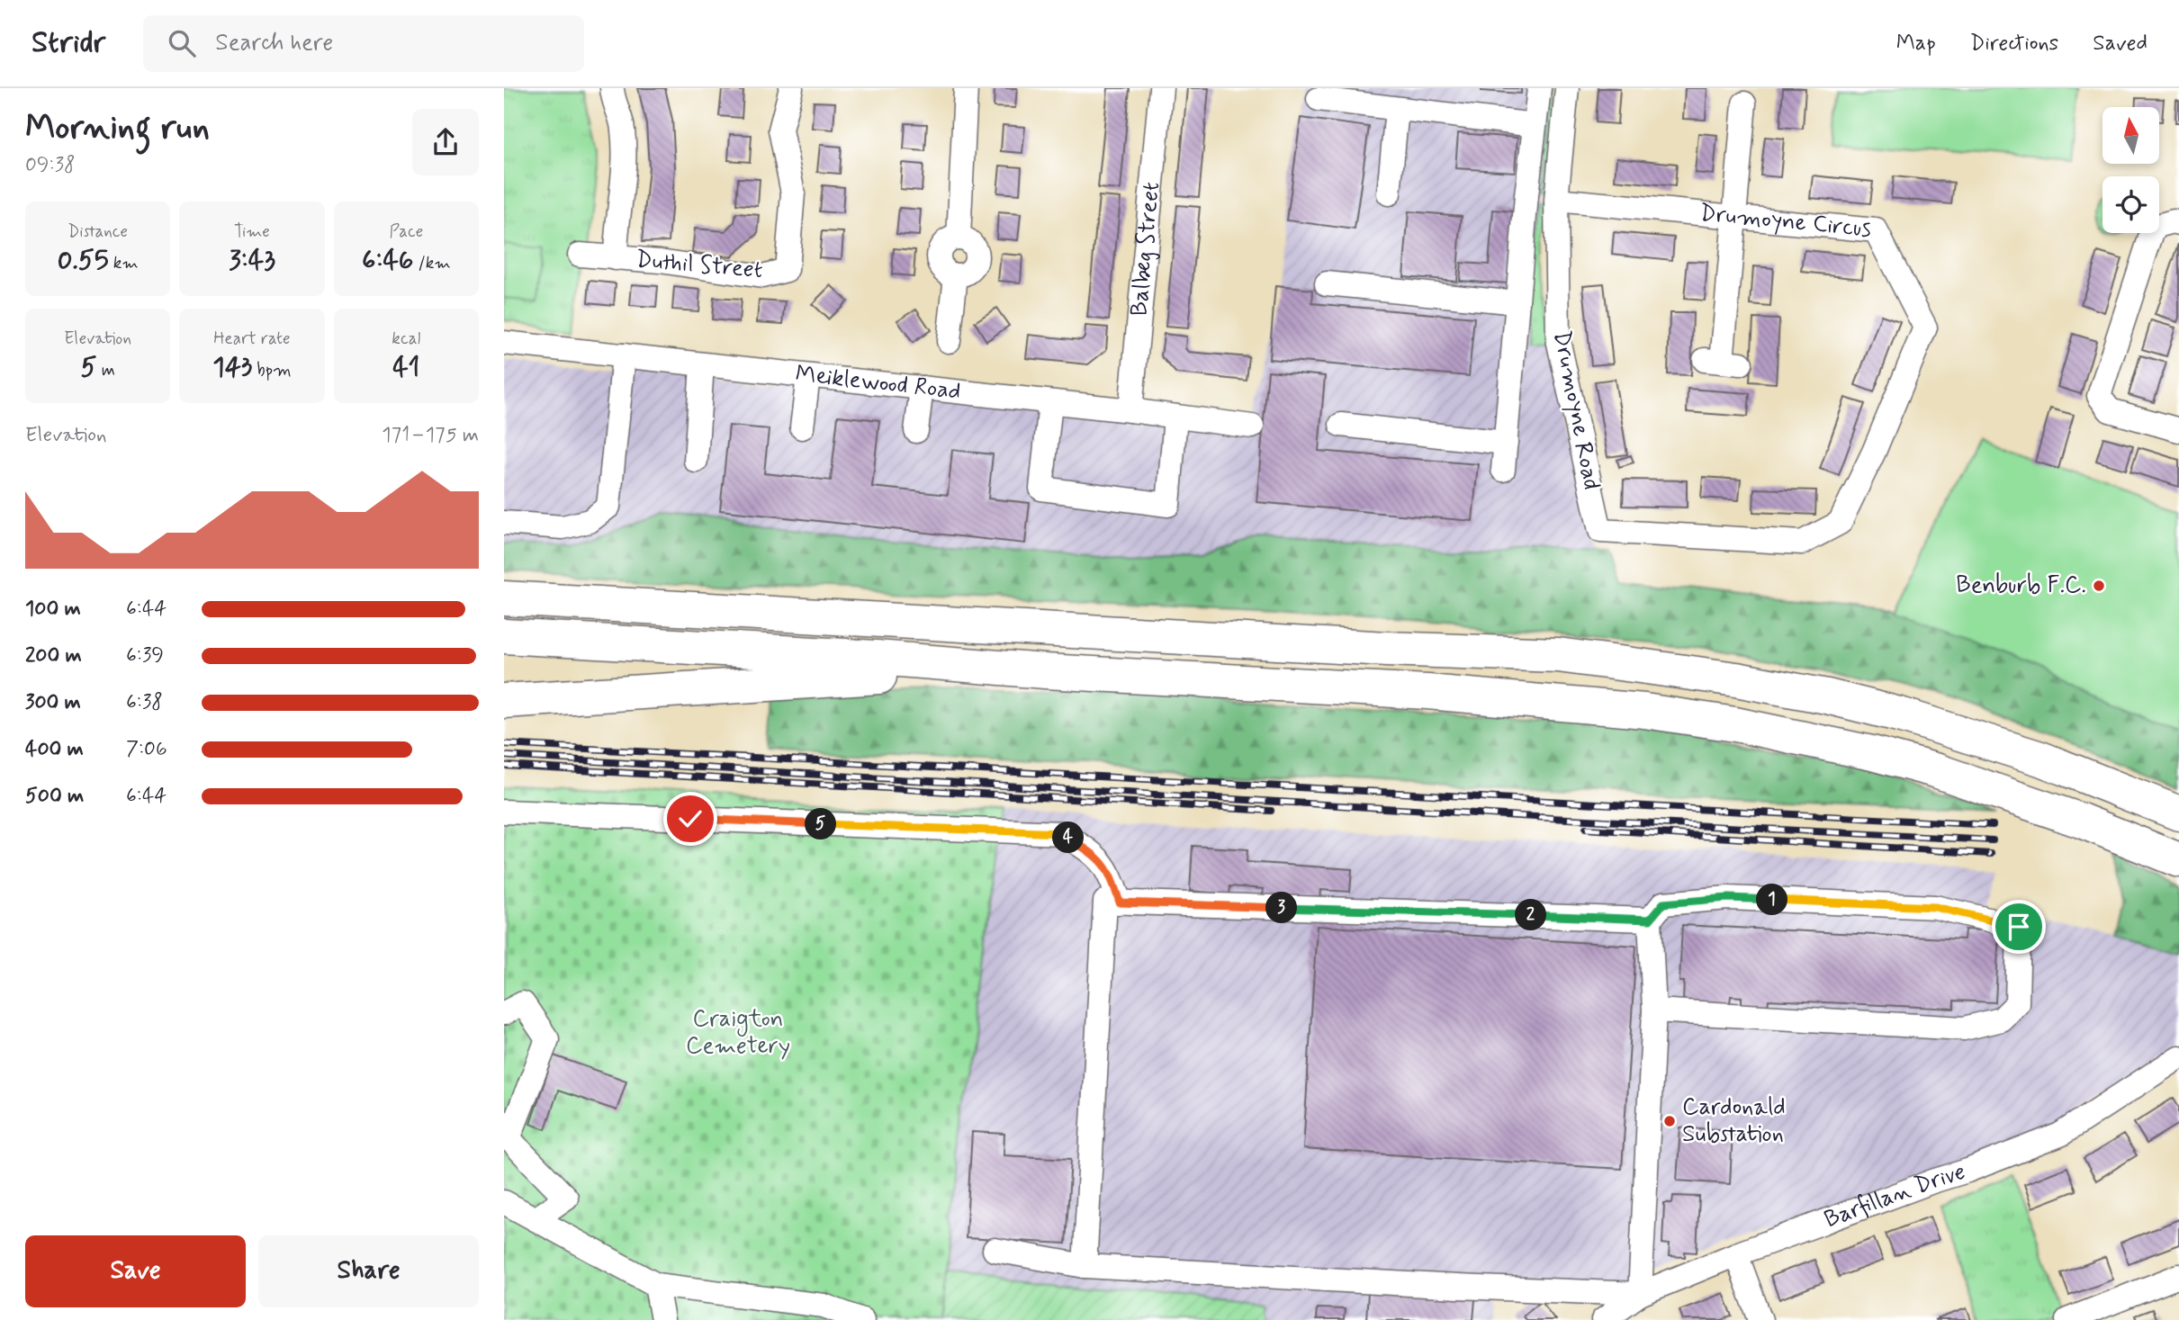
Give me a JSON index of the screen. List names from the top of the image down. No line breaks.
{"streets":{"street":["Drumoyne Circus","Balbeg Street","Duthil Street","Meiklewood Road","Drumoyne Road","Barfillan Drive"]},"crossings":[["Drumoyne Circus","Drumoyne Road"],["Balbeg Street","Meiklewood Road"]],"parks":["Craigton Cemetery"],"places":["Benburb F.C.","Cardonald Substation"],"north":"top","page":{"header":"Stridr","search":"Search here","nav":["Map","Directions","Saved"],"heading":["Morning run","09:38"],"stats":[["Distance","0.55 km"],["Time","3:43"],["Pace","6:46 /km"],["Elevation","5 m"],["Heart rate","143 bpm"],["kcal","41"]],"chart":["Elevation","171–175 m"],"list":[{"name":"100 m","note":"6:44"},{"name":"200 m","note":"6:39"},{"name":"300 m","note":"6:38"},{"name":"400 m","note":"7:06"},{"name":"500 m","note":"6:44"}],"pins":["5","4","1","3","2"],"buttons":["Save","Share"]}}
